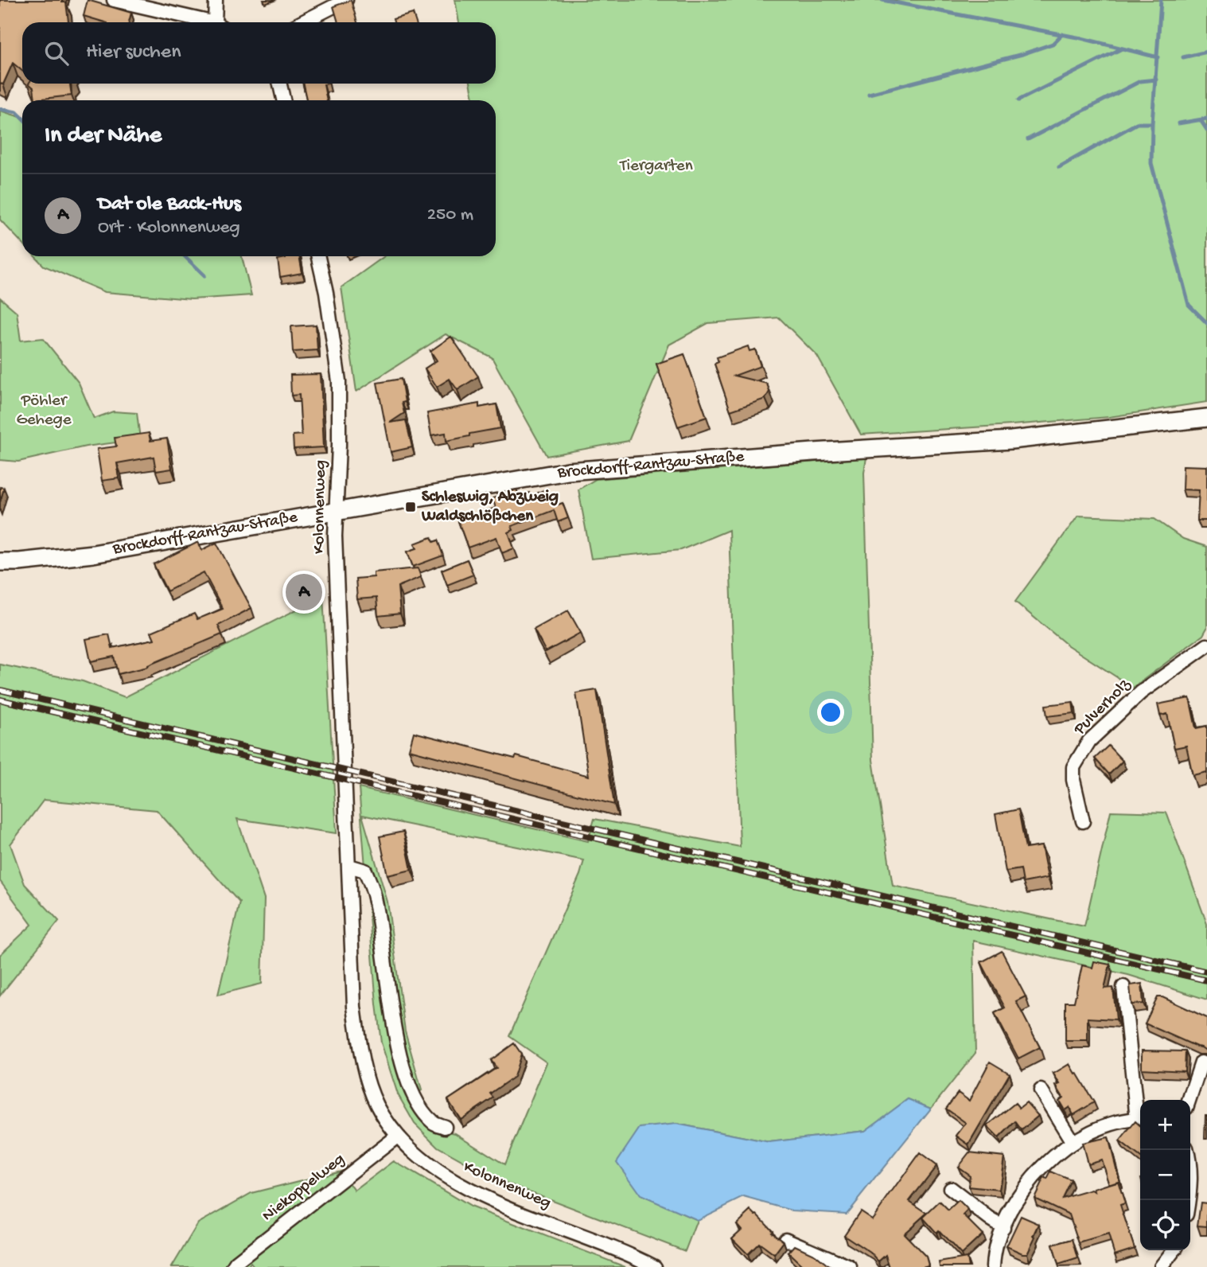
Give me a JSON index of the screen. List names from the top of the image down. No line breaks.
{"streets":{"street":["Brockdorff-Rantzau-Straße","Kolonnenweg","Pulverholz","Niekoppelweg"]},"crossings":[["Brockdorff-Rantzau-Straße","Kolonnenweg"],["Kolonnenweg","Niekoppelweg"]],"parks":["Tiergarten","Pöhler Gehege"],"places":{"transit":["Schleswig, Abzweig Waldschlößchen"]},"page":{"search":"Hier suchen","heading":"In der Nähe","list":[{"mark":"A","name":"Dat ole Back-Hus","note":"Ort · Kolonnenweg","value":"250 m"}],"pins":"A","map_buttons":["+","−"]}}
